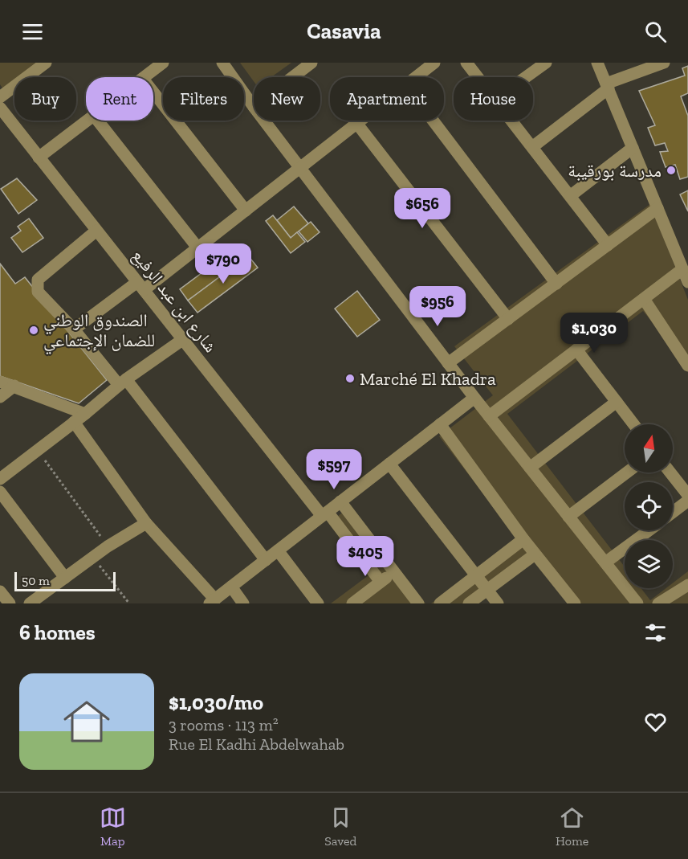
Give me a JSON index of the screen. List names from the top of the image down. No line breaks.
{"streets":{"street":["شارع ابن عبد الرفيع"]},"places":["مدرسة بورقيبة","الصندوق الوطني للضمان الإجتماعي","Marché El Khadra"],"scale_bar":"50 m","north":"top","page":{"header":"Casavia","chip":["Buy","Rent","Filters","New","Apartment","House"],"price":["$656","$790","$956","$1,030","$597","$405"],"scale":"50 m","heading":"6 homes","list":[{"name":"$1,030/mo","note":"3 rooms · 113 m² · Rue El Kadhi Abdelwahab"}],"tabs":["Map","Saved","Home"]}}
